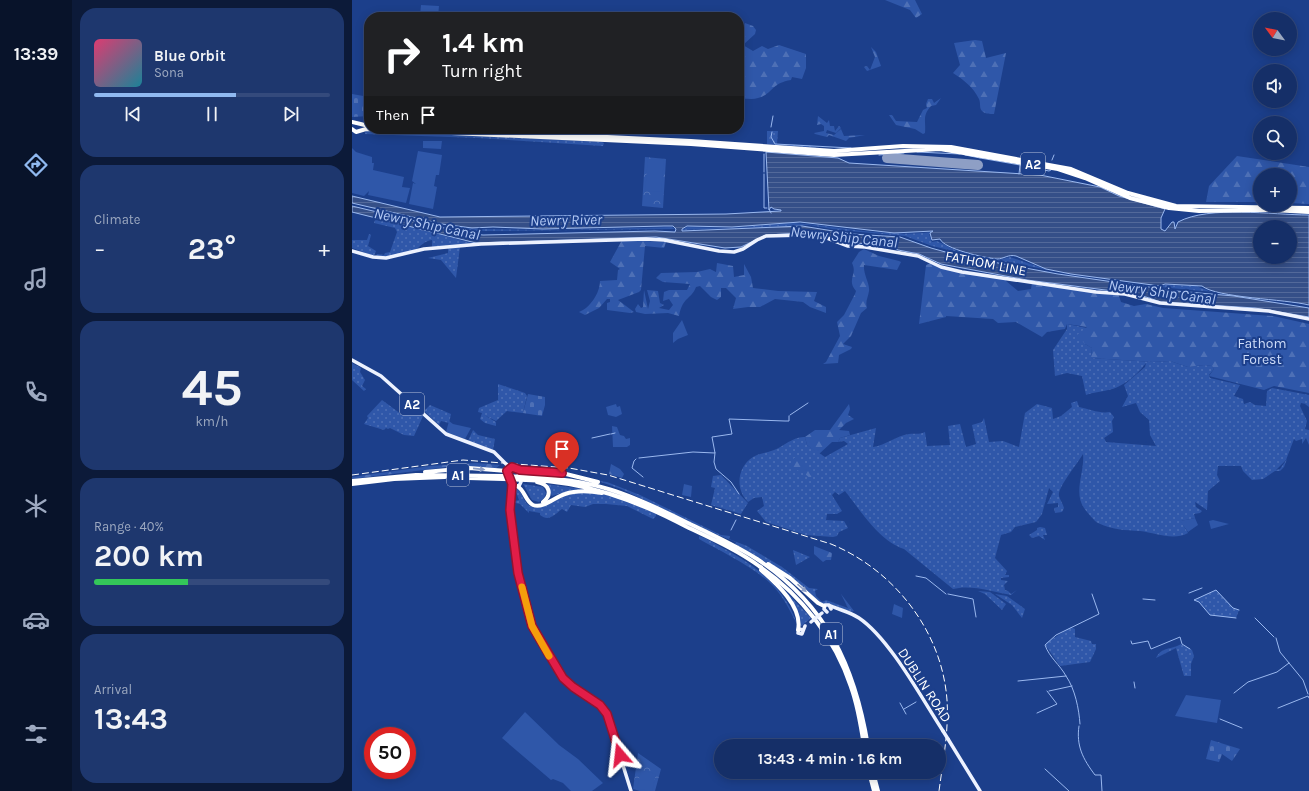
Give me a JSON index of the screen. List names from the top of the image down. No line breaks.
{"streets":{"highway":["A2","A1"],"main road":["FATHOM LINE","DUBLIN ROAD"]},"water":["Newry River","Newry Ship Canal"],"parks":["Fathom Forest"],"north":"top left","page":{"tabs":"13:39","map_buttons":["+","−"],"turn":["1.4 km","Turn right"],"song":["Blue Orbit","Sona"],"then":"Then","tile":["Climate",["45","km/h"],["Range · 40%","200 km"],["Arrival","13:43"]],"heat":["−","23°","+"],"limit":"50","trip":"13:43 · 4 min · 1.6 km"}}
